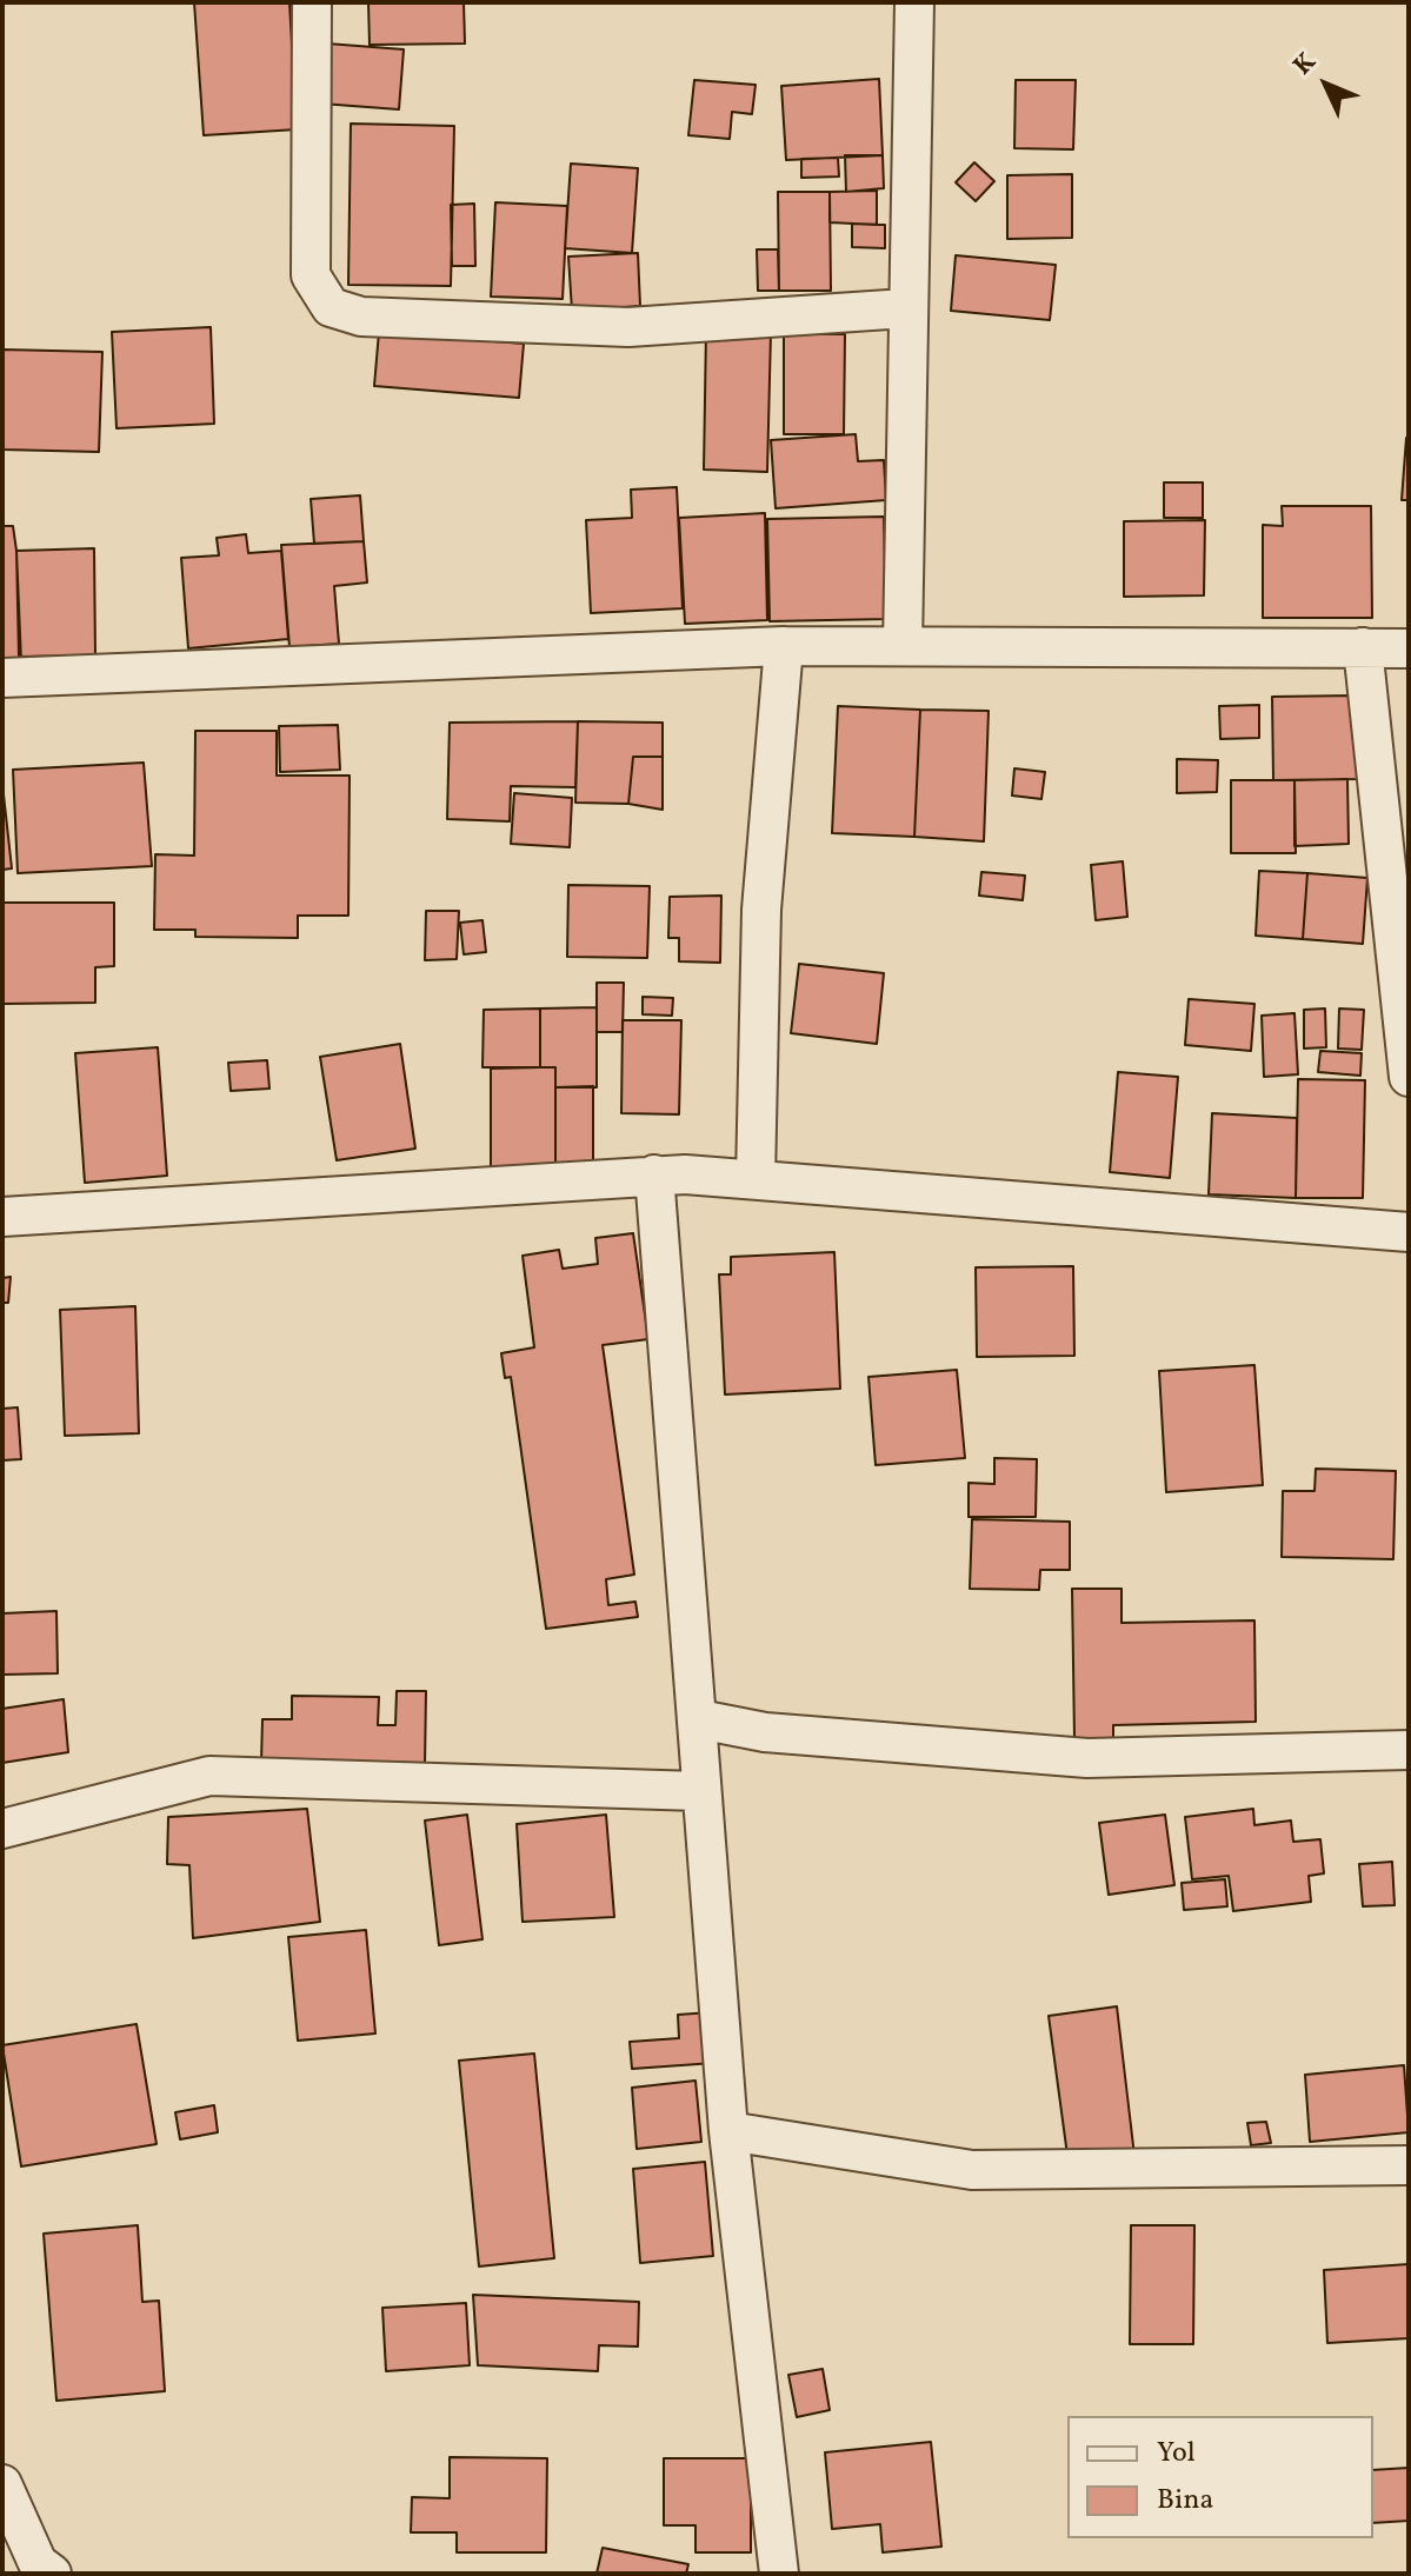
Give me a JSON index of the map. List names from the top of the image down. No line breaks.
{"legend":["Yol","Bina"],"north":"top left"}
